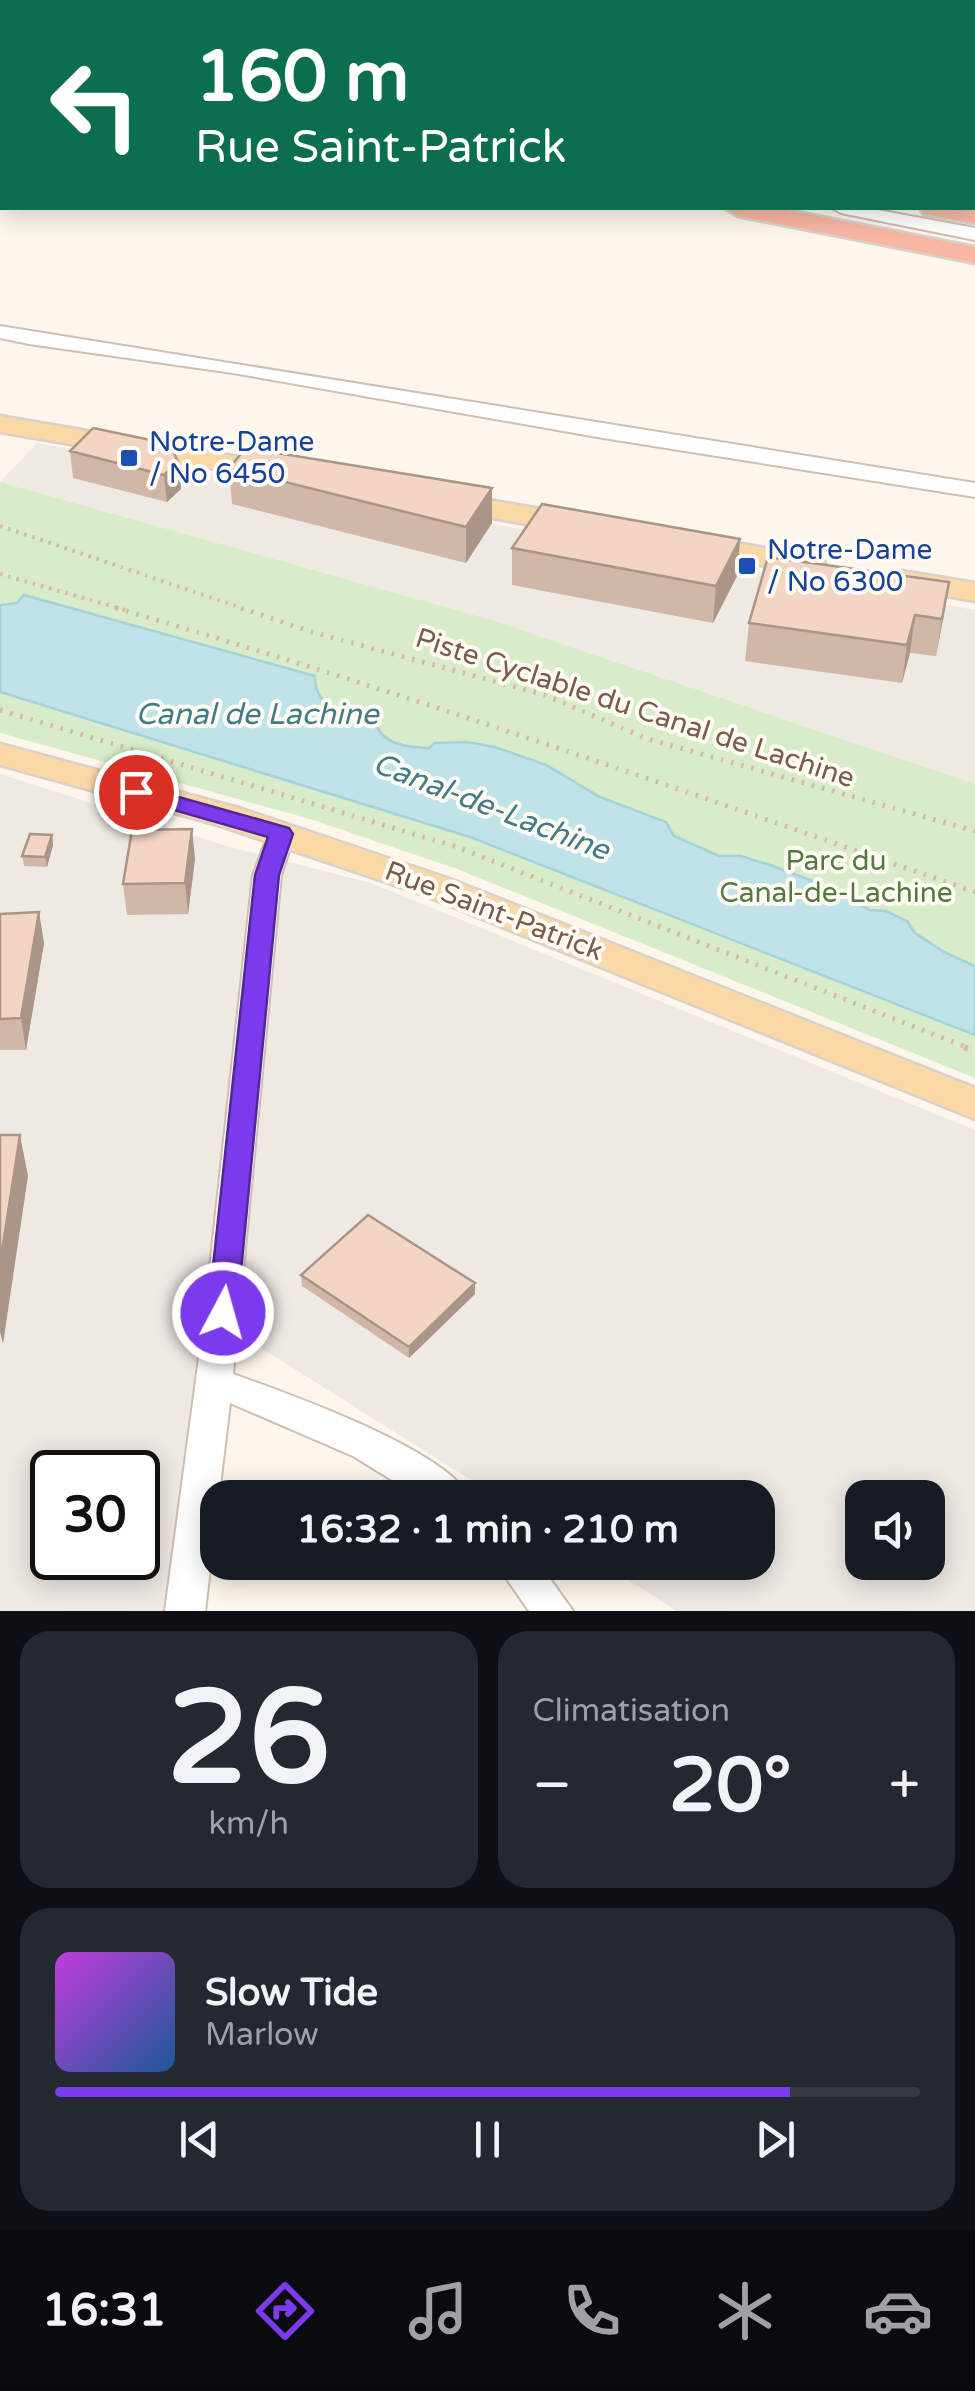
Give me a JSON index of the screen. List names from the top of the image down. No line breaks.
{"streets":{"main road":["Rue Saint-Patrick"],"path":["Piste Cyclable du Canal de Lachine"]},"water":["Canal de Lachine","Canal-de-Lachine"],"parks":["Parc du Canal-de-Lachine"],"places":{"transit":["Notre-Dame / No 6450","Notre-Dame / No 6300"]},"page":{"turn":["160 m","Rue Saint-Patrick"],"limit":"30","trip":"16:32 · 1 min · 210 m","tile":[["26","km/h"],"Climatisation"],"heat":["−","20°","+"],"song":["Slow Tide","Marlow"],"tabs":"16:31"}}
